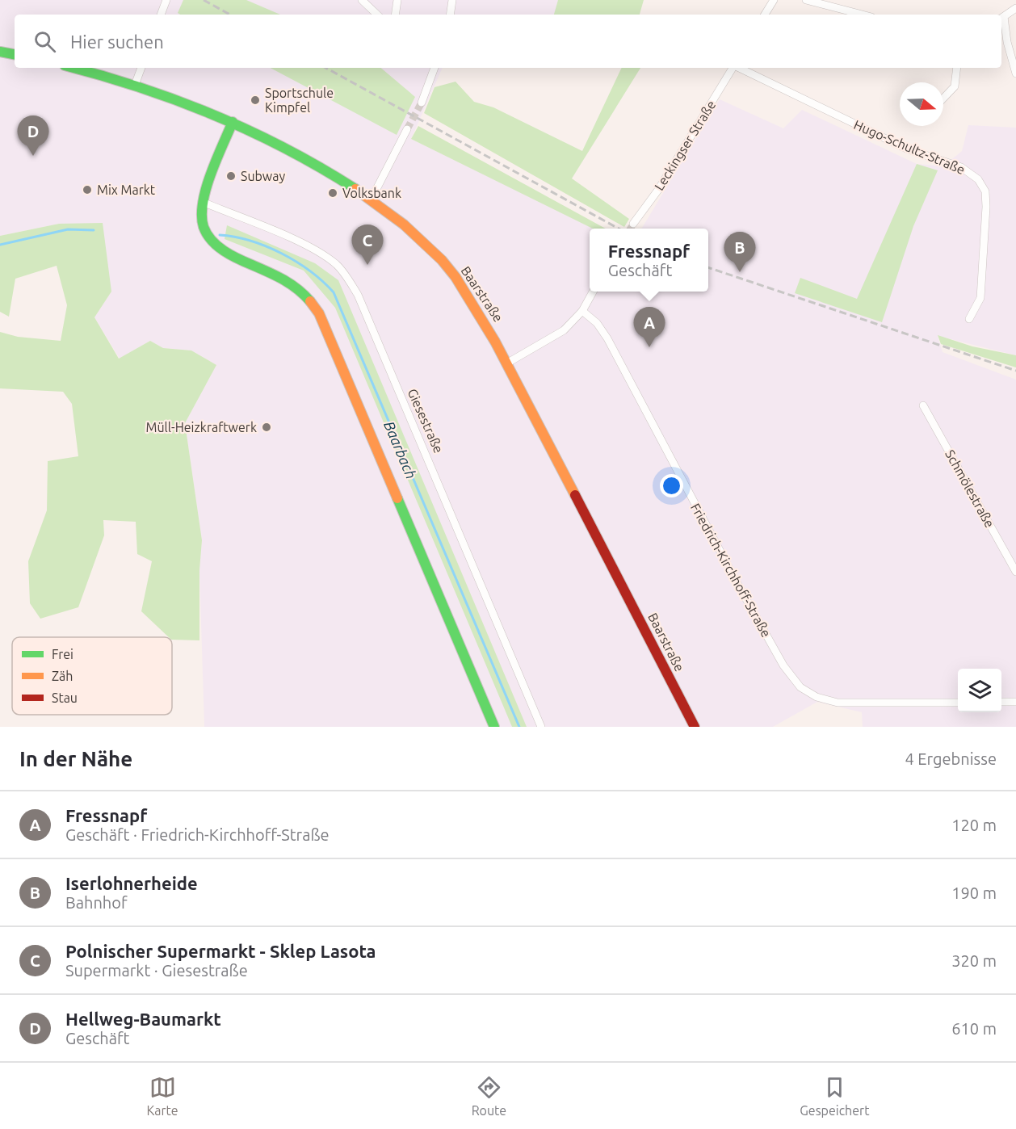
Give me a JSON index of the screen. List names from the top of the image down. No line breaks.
{"streets":{"main road":["Baarstraße"],"street":["Leckingser Straße","Hugo-Schultz-Straße","Giesestraße","Schmölestraße","Friedrich-Kirchhoff-Straße"]},"water":["Baarbach"],"places":["Sportschule Kimpfel","Subway","Mix Markt","Volksbank","Müll-Heizkraftwerk"],"legend":["Frei","Zäh","Stau"],"north":"right","page":{"search":"Hier suchen","pins":["D","C","B","A"],"popup":["Fressnapf","Geschäft"],"heading":["In der Nähe","4 Ergebnisse"],"list":[{"mark":"A","name":"Fressnapf","note":"Geschäft · Friedrich-Kirchhoff-Straße","value":"120 m"},{"mark":"B","name":"Iserlohnerheide","note":"Bahnhof","value":"190 m"},{"mark":"C","name":"Polnischer Supermarkt - Sklep Lasota","note":"Supermarkt · Giesestraße","value":"320 m"},{"mark":"D","name":"Hellweg-Baumarkt","note":"Geschäft","value":"610 m"}],"nav":["Karte","Route","Gespeichert"]}}
